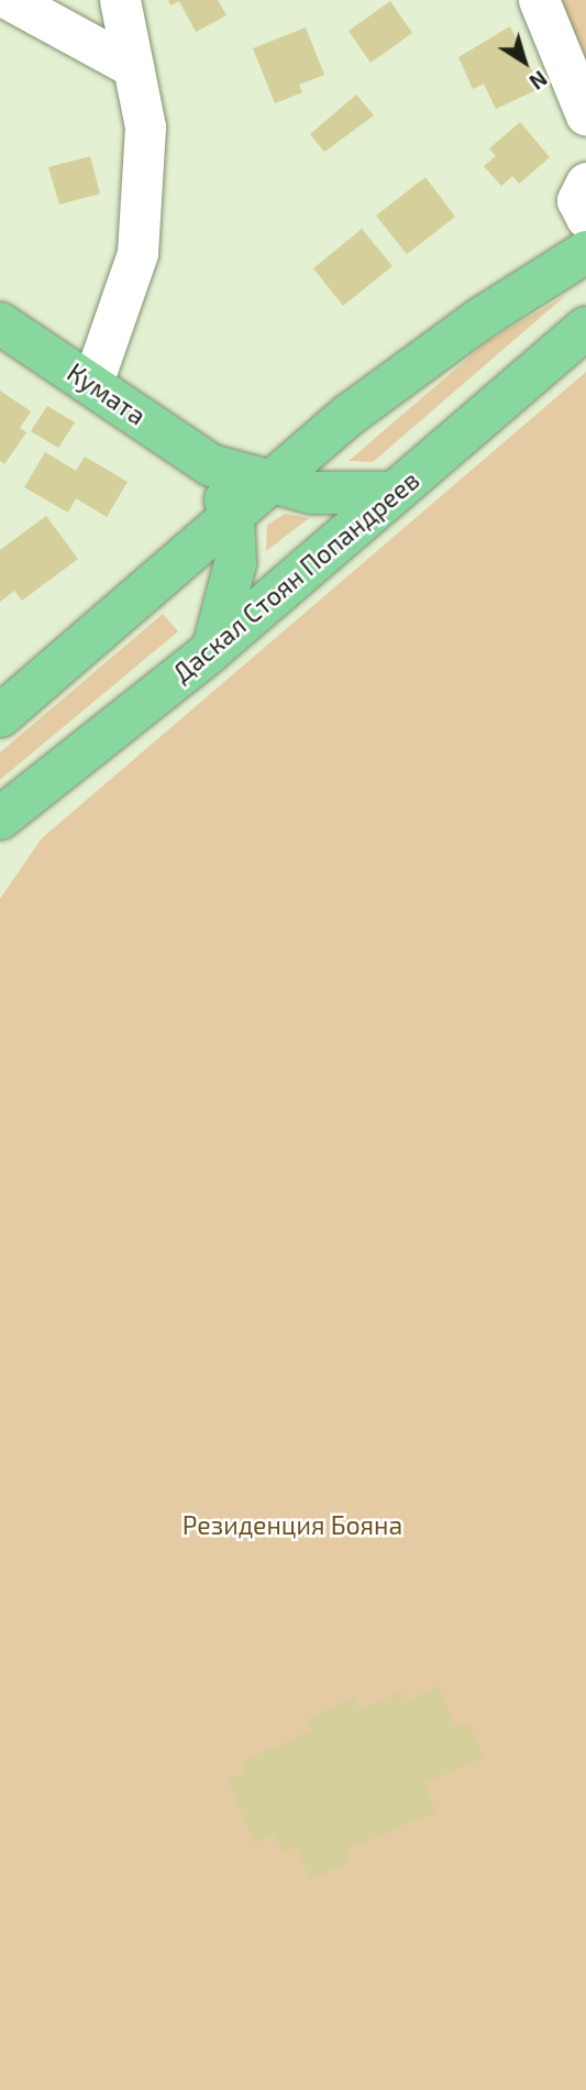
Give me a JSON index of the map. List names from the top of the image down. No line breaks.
{"streets":{"main road":["Кумата","Даскал Стоян Попандреев"]},"crossings":[["Кумата","Даскал Стоян Попандреев"]],"parks":["Резиденция Бояна"],"north":"bottom right"}
